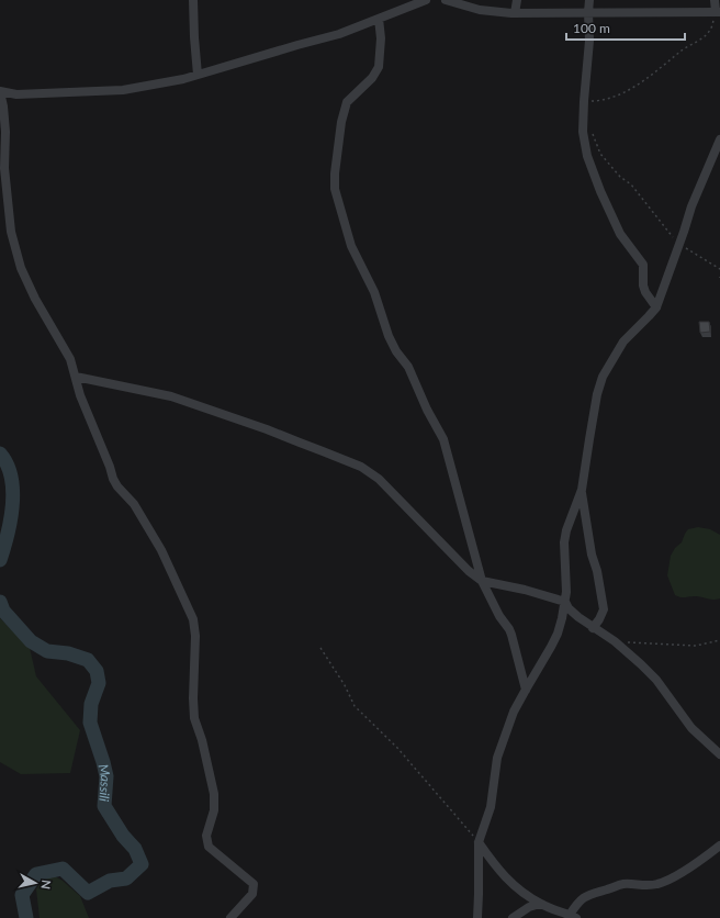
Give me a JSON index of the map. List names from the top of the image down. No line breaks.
{"water":["Massili"],"scale_bar":"100 m","north":"right"}
